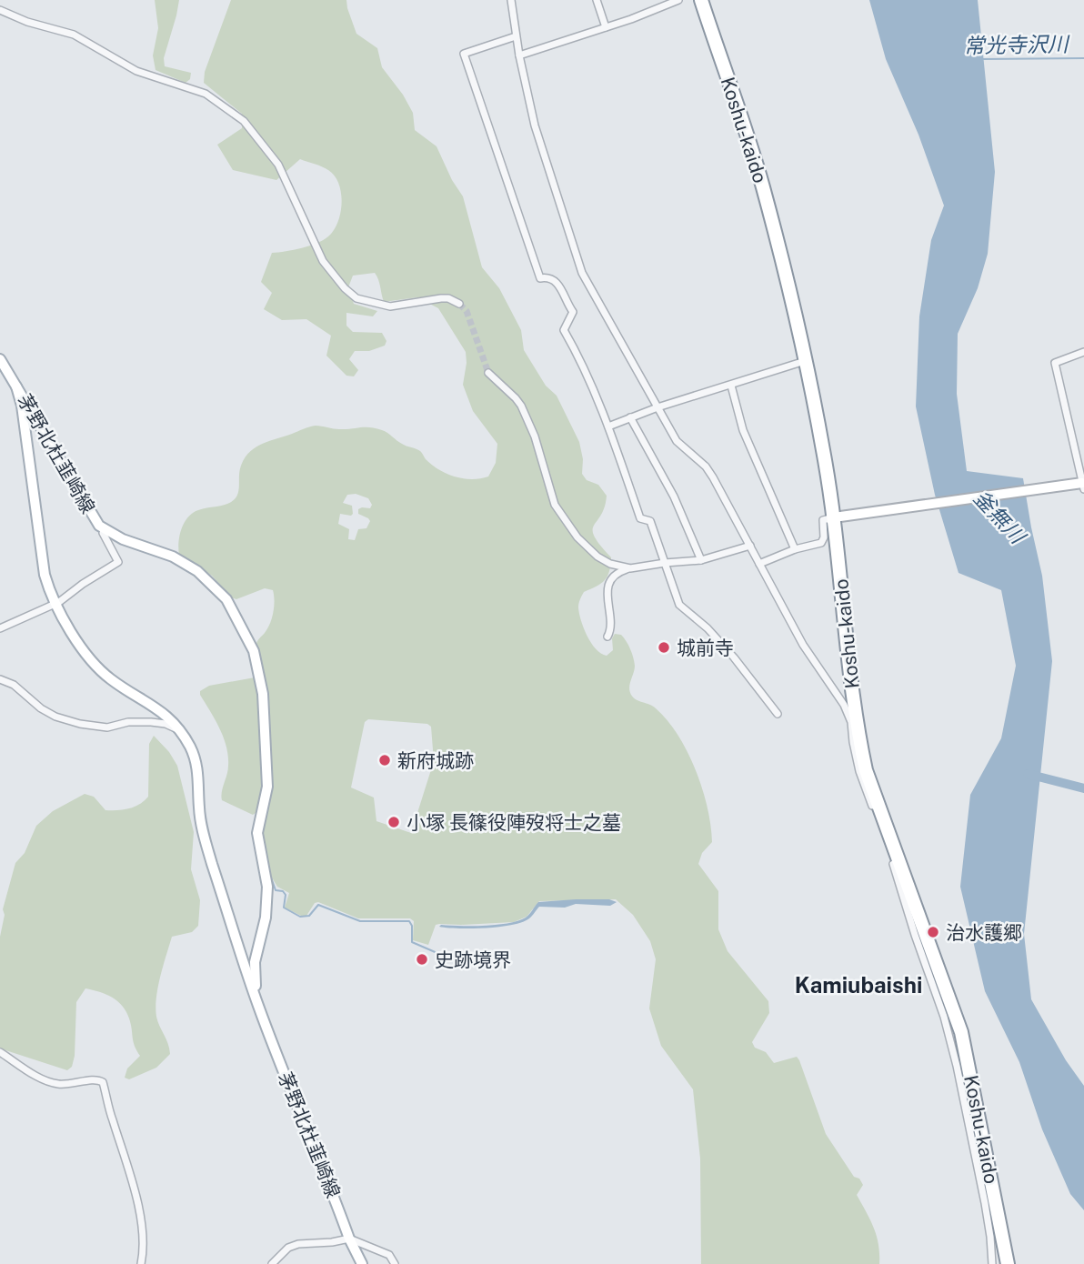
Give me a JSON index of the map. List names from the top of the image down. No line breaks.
{"streets":{"highway":["Koshu-kaido"],"main road":["茅野北杜韮崎線"]},"districts":["Kamiubaishi"],"water":["常光寺沢川","釜無川"],"places":["城前寺","新府城跡","小塚 長篠役陣歿将士之墓","治水護郷","史跡境界"]}
